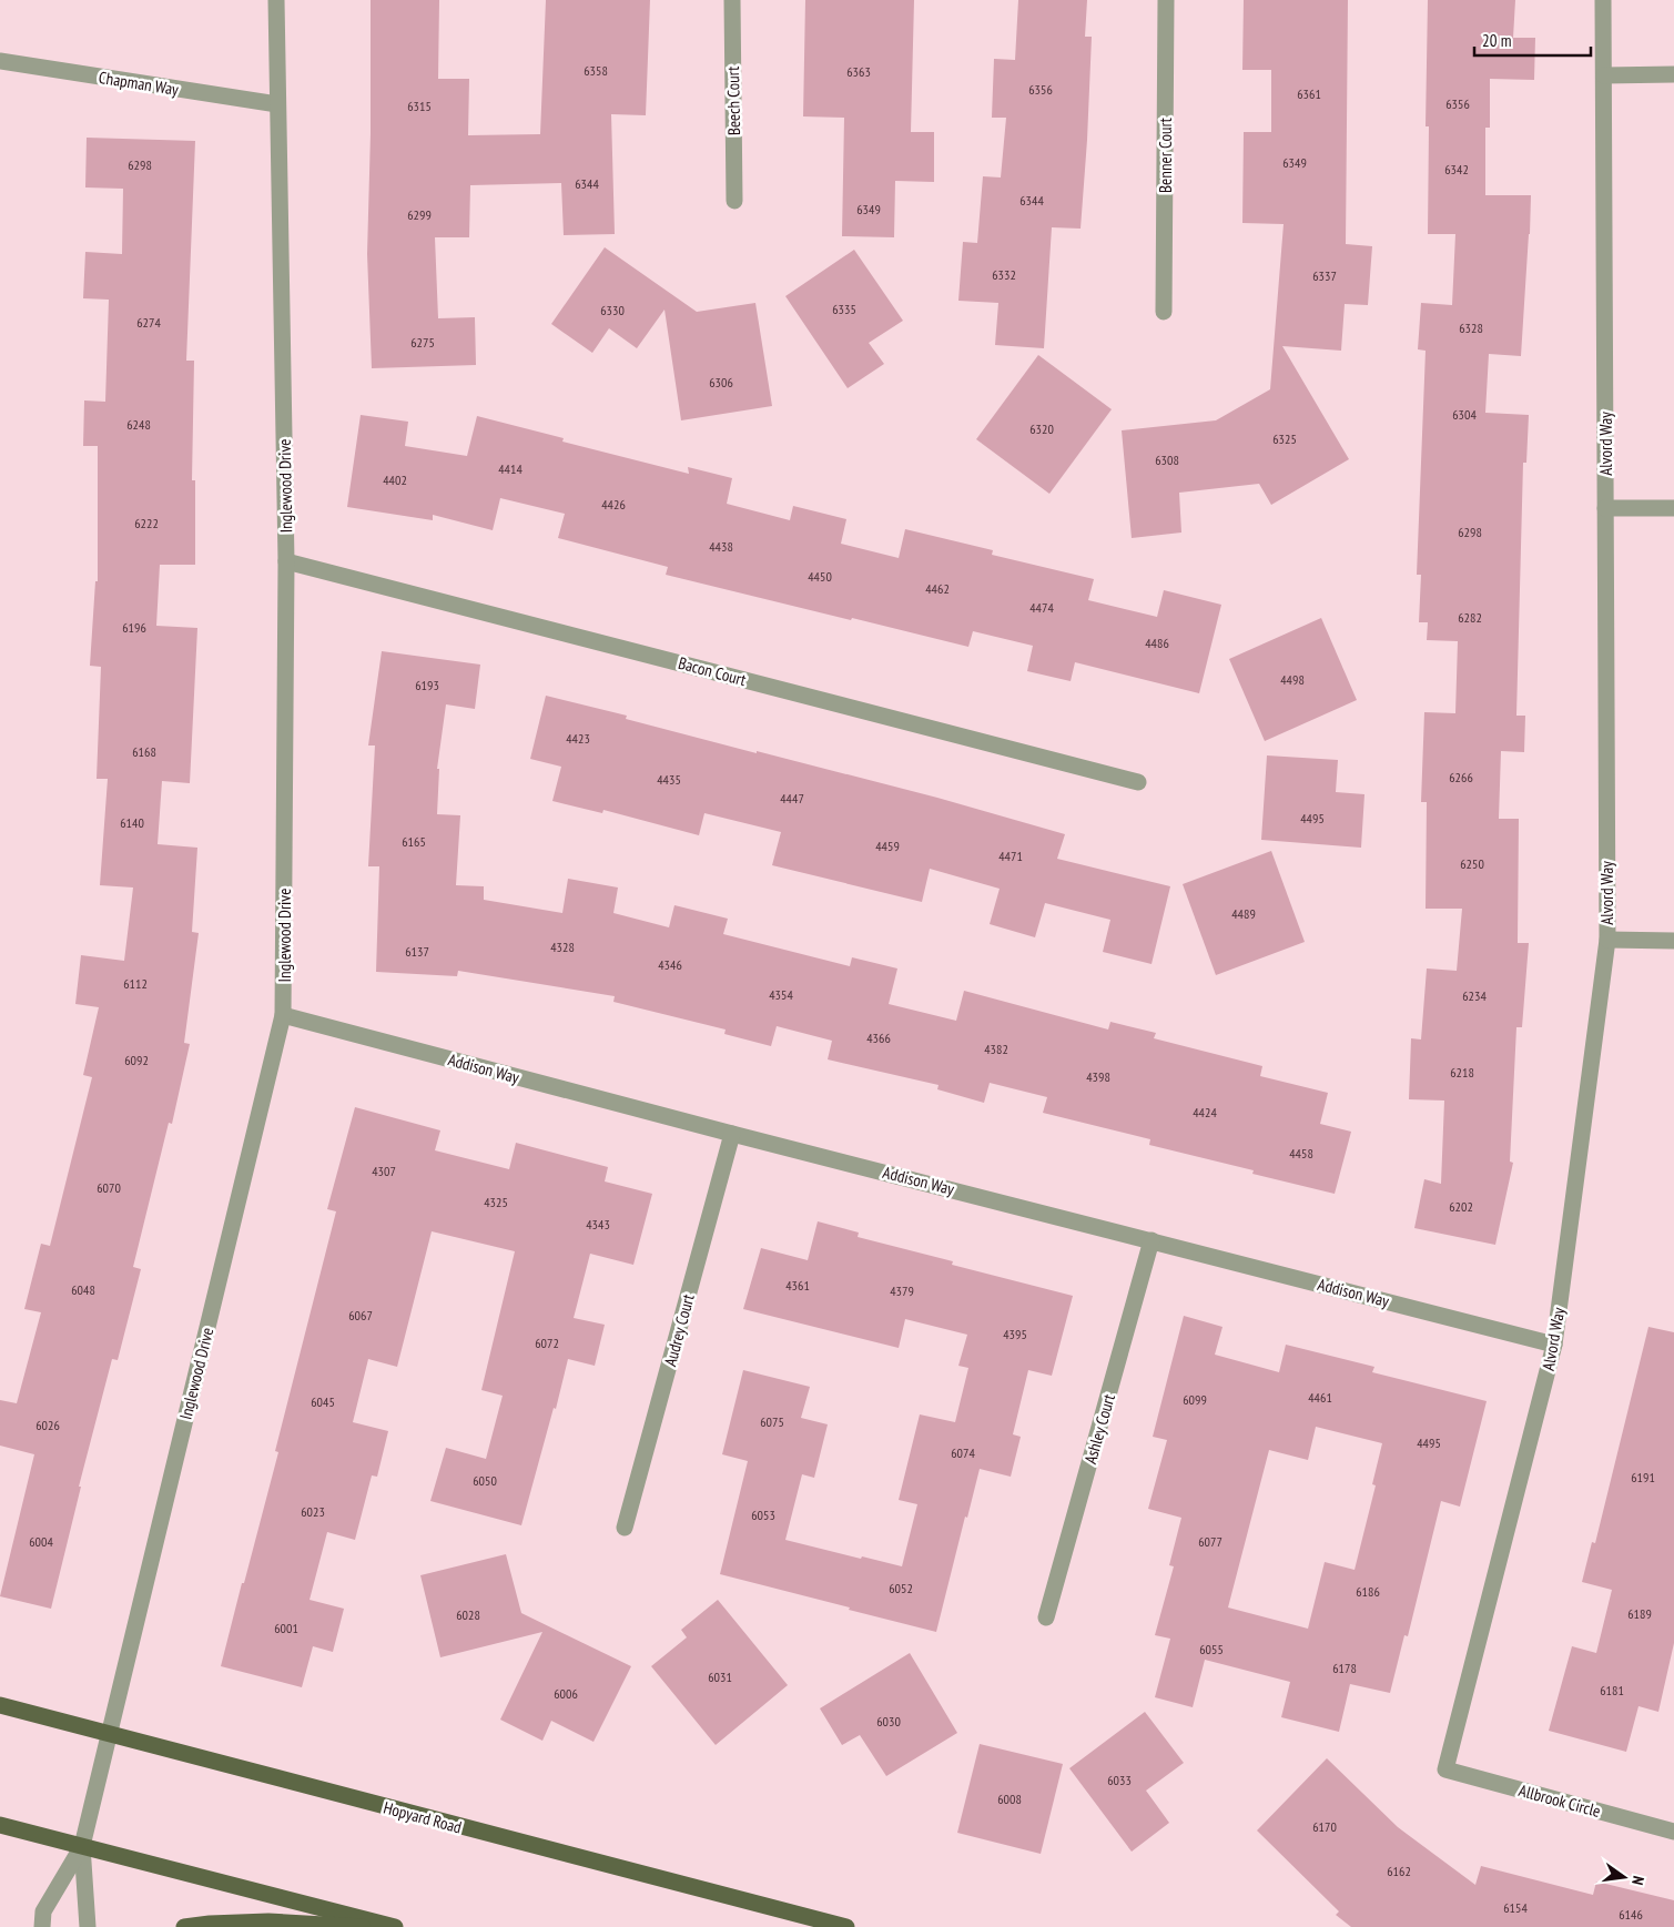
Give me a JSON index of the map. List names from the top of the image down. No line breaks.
{"streets":{"main road":["Hopyard Road"],"street":["Chapman Way","Beech Court","Benner Court","Alvord Way","Inglewood Drive","Bacon Court","Addison Way","Audrey Court","Ashley Court","Allbrook Circle"]},"crossings":[["Chapman Way","Inglewood Drive"],["Alvord Way","Addison Way"],["Alvord Way","Allbrook Circle"],["Inglewood Drive","Bacon Court"],["Inglewood Drive","Addison Way"],["Inglewood Drive","Hopyard Road"],["Addison Way","Audrey Court"],["Addison Way","Ashley Court"]],"house_numbers":["6358","6363","6356","6361","6356","6315","6349","6298","6342","6344","6344","6349","6299","6332","6337","6335","6330","6274","6328","6275","6306","6304","6248","6320","6325","6308","4414","4402","4426","6222","6298","4438","4450","4462","4474","6282","6196","4486","4498","6193","4423","6168","6266","4435","4447","4495","6140","6165","4459","4471","6250","4489","4328","6137","4346","6112","4354","6234","4366","4382","6092","6218","4398","4424","4458","4307","6070","4325","6202","4343","4361","6048","4379","6067","4395","6072","4461","6099","6045","6075","6026","4495","6074","6191","6050","6023","6053","6004","6077","6052","6186","6189","6028","6001","6055","6178","6031","6181","6006","6030","6033","6008","6170","6162","6154","6146"],"scale_bar":"20 m","north":"right"}
